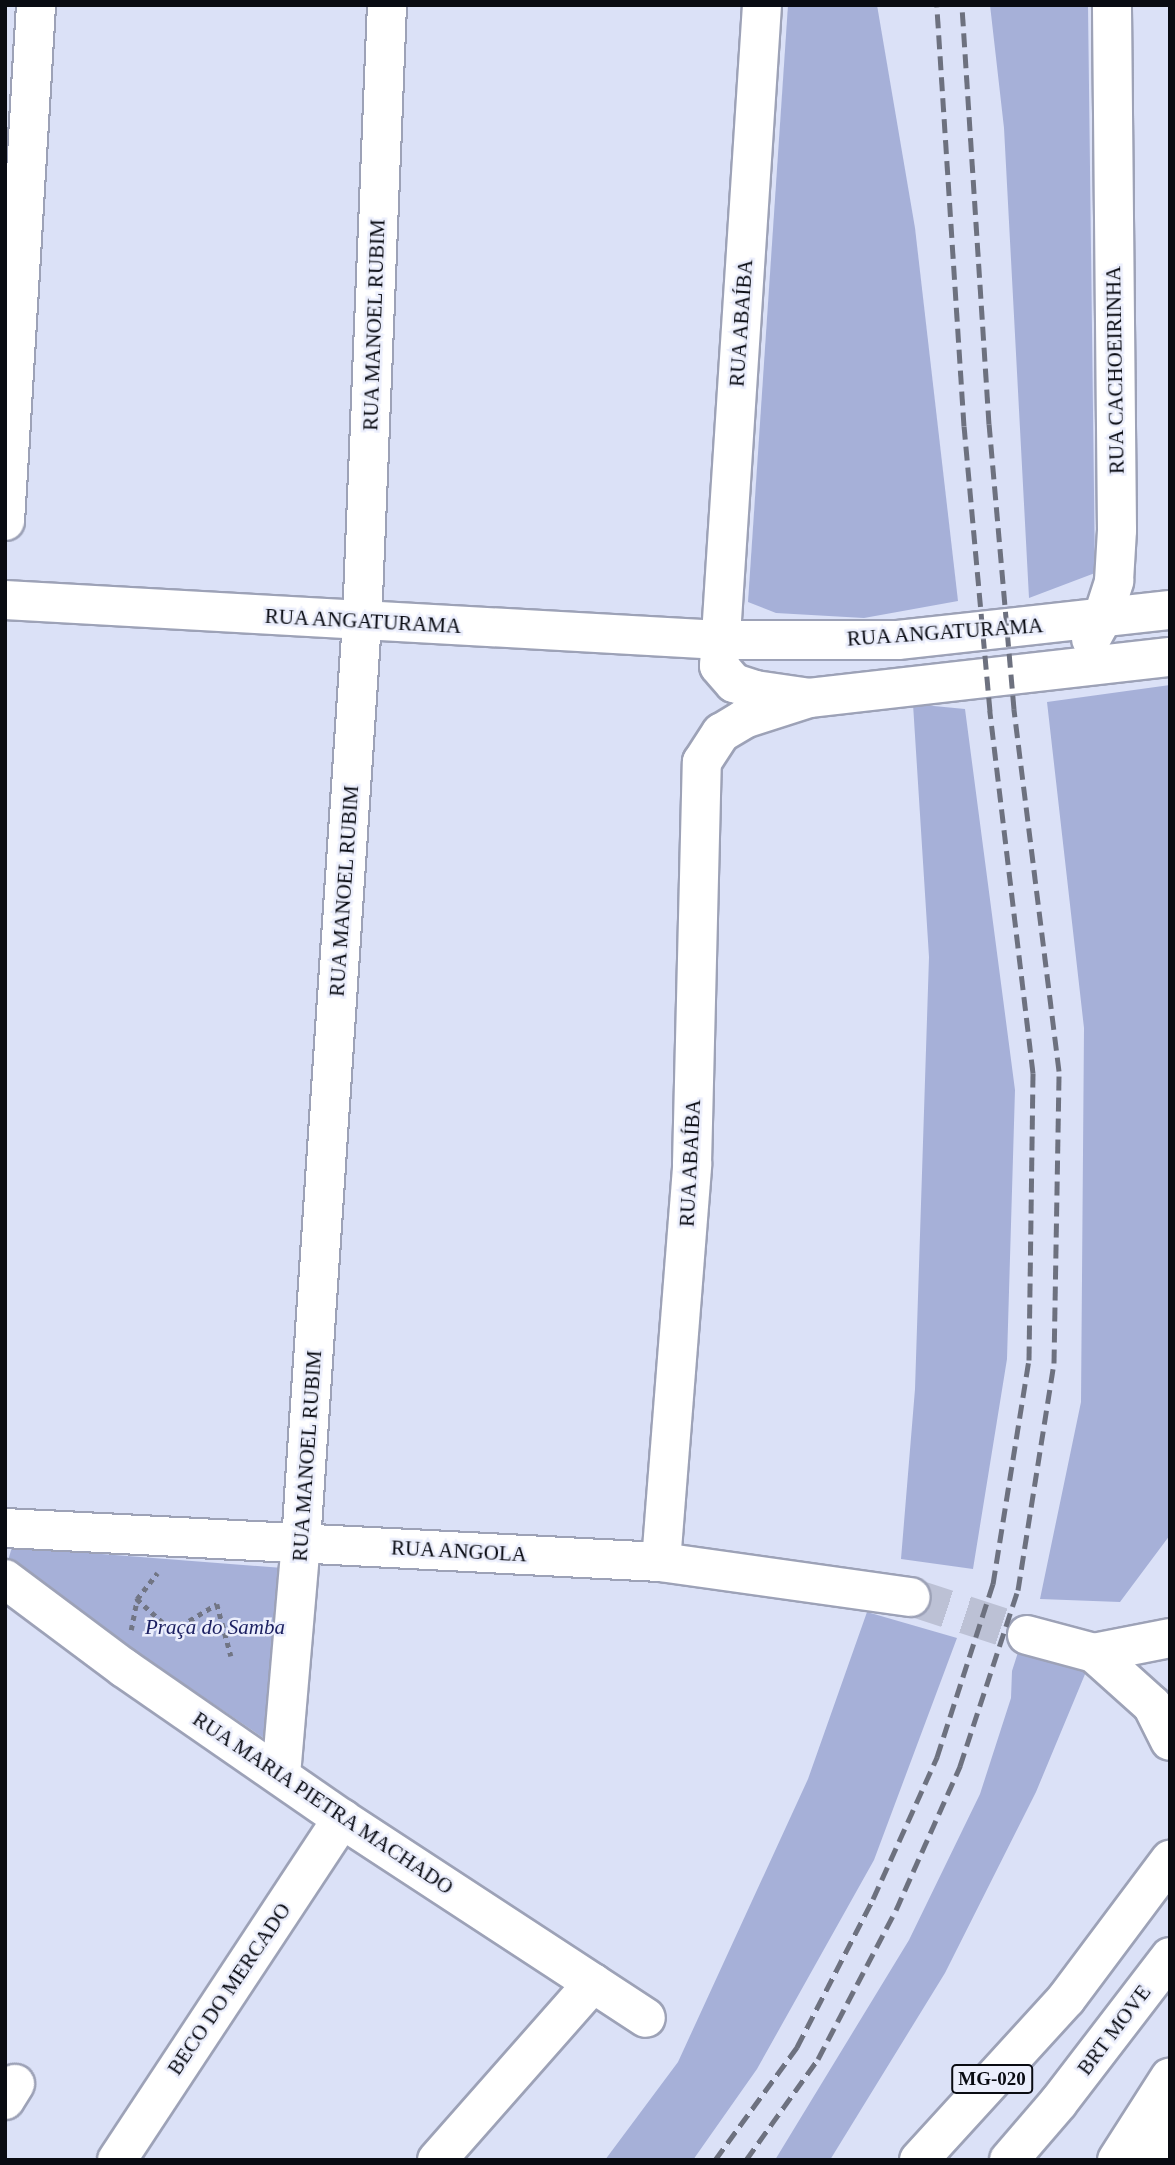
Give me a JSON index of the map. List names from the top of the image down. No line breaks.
{"streets":{"main road":["RUA ABAÍBA","RUA MANOEL RUBIM","RUA CACHOEIRINHA","RUA ANGATURAMA","RUA ANGOLA","RUA MARIA PIETRA MACHADO","BECO DO MERCADO","BRT MOVE","MG-020"]},"crossings":[["RUA ABAÍBA","RUA ANGATURAMA"],["RUA ABAÍBA","RUA ANGOLA"],["RUA MANOEL RUBIM","RUA ANGATURAMA"],["RUA MANOEL RUBIM","RUA ANGOLA"],["RUA MANOEL RUBIM","RUA MARIA PIETRA MACHADO"],["RUA CACHOEIRINHA","RUA ANGATURAMA"],["RUA MARIA PIETRA MACHADO","BECO DO MERCADO"]],"parks":["Praça do Samba"]}
